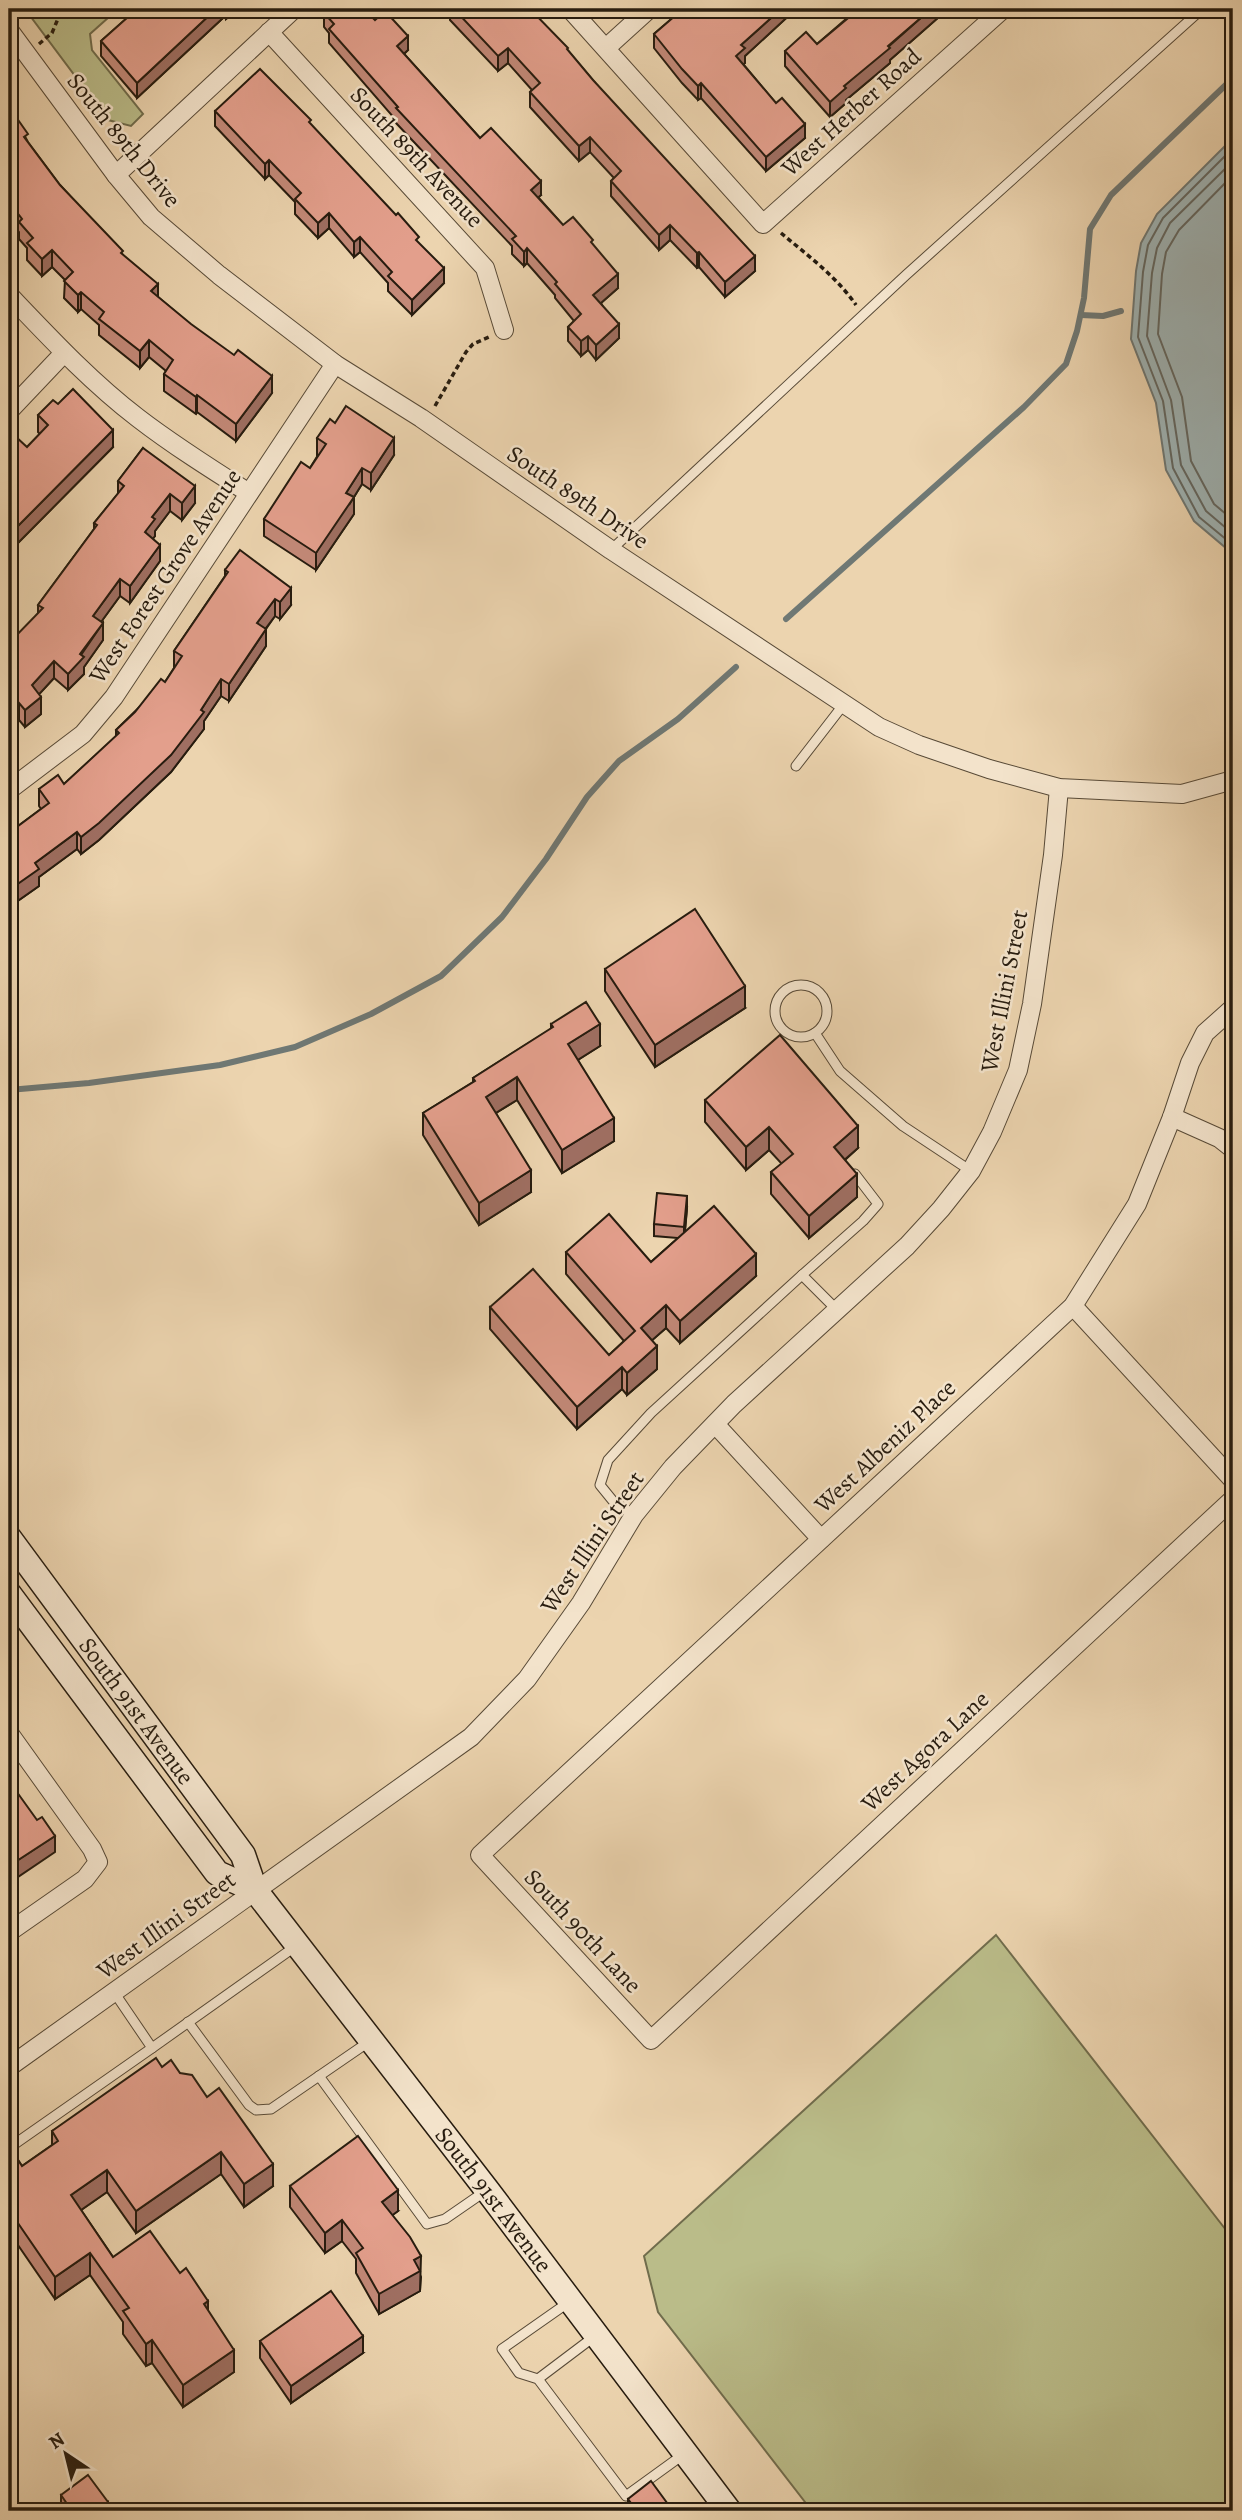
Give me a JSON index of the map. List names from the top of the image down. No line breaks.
{"streets":{"main road":["South 91st Avenue"],"street":["West Herber Road","South 89th Drive","South 89th Avenue","West Forest Grove Avenue","West Illini Street","West Albeniz Place","West Agora Lane","South 90th Lane"]},"crossings":[["South 89th Drive","West Forest Grove Avenue"],["South 89th Drive","West Illini Street"],["West Illini Street","South 91st Avenue"],["West Albeniz Place","South 90th Lane"],["West Agora Lane","South 90th Lane"]],"north":"top left"}
